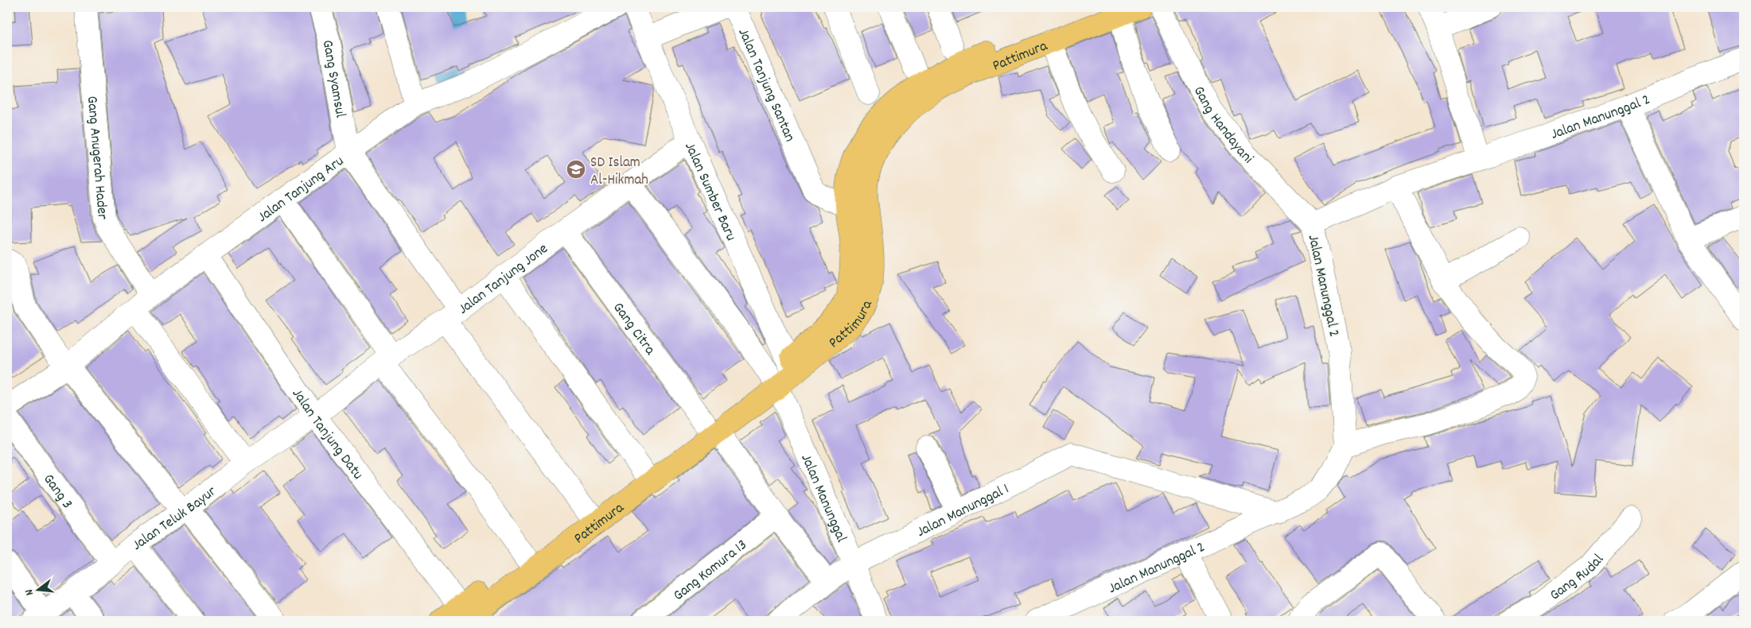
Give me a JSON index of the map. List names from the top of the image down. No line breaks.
{"streets":{"main road":["Pattimura"],"street":["Gang Syamsul","Jalan Tanjung Santan","Jalan Manunggal 2","Gang Handayani","Gang Anugerah Hader","Jalan Tanjung Aru","Jalan Sumber Baru","Jalan Tanjung Jone","Gang Citra","Jalan Tanjung Datu","Gang 3","Jalan Manunggal","Jalan Manunggal 1","Jalan Teluk Bayur","Gang Komura 13","Gang Rudal"]},"crossings":[["Pattimura","Jalan Tanjung Santan"],["Pattimura","Jalan Sumber Baru"],["Pattimura","Gang Citra"],["Pattimura","Jalan Tanjung Datu"],["Pattimura","Jalan Manunggal"],["Gang Syamsul","Jalan Tanjung Aru"],["Jalan Tanjung Santan","Jalan Sumber Baru"],["Jalan Manunggal 2","Gang Handayani"],["Jalan Manunggal 2","Jalan Manunggal 1"],["Gang Anugerah Hader","Jalan Tanjung Aru"],["Jalan Tanjung Aru","Jalan Tanjung Datu"],["Jalan Sumber Baru","Jalan Tanjung Jone"],["Jalan Tanjung Jone","Gang Citra"],["Jalan Tanjung Jone","Jalan Tanjung Datu"],["Jalan Tanjung Jone","Jalan Manunggal"],["Jalan Tanjung Jone","Jalan Teluk Bayur"],["Gang Citra","Jalan Manunggal 1"],["Gang Citra","Gang Komura 13"],["Jalan Tanjung Datu","Jalan Teluk Bayur"],["Gang 3","Jalan Teluk Bayur"],["Jalan Manunggal","Jalan Manunggal 1"]],"places":{"school or university":["SD Islam Al-Hikmah"]},"north":"left"}
